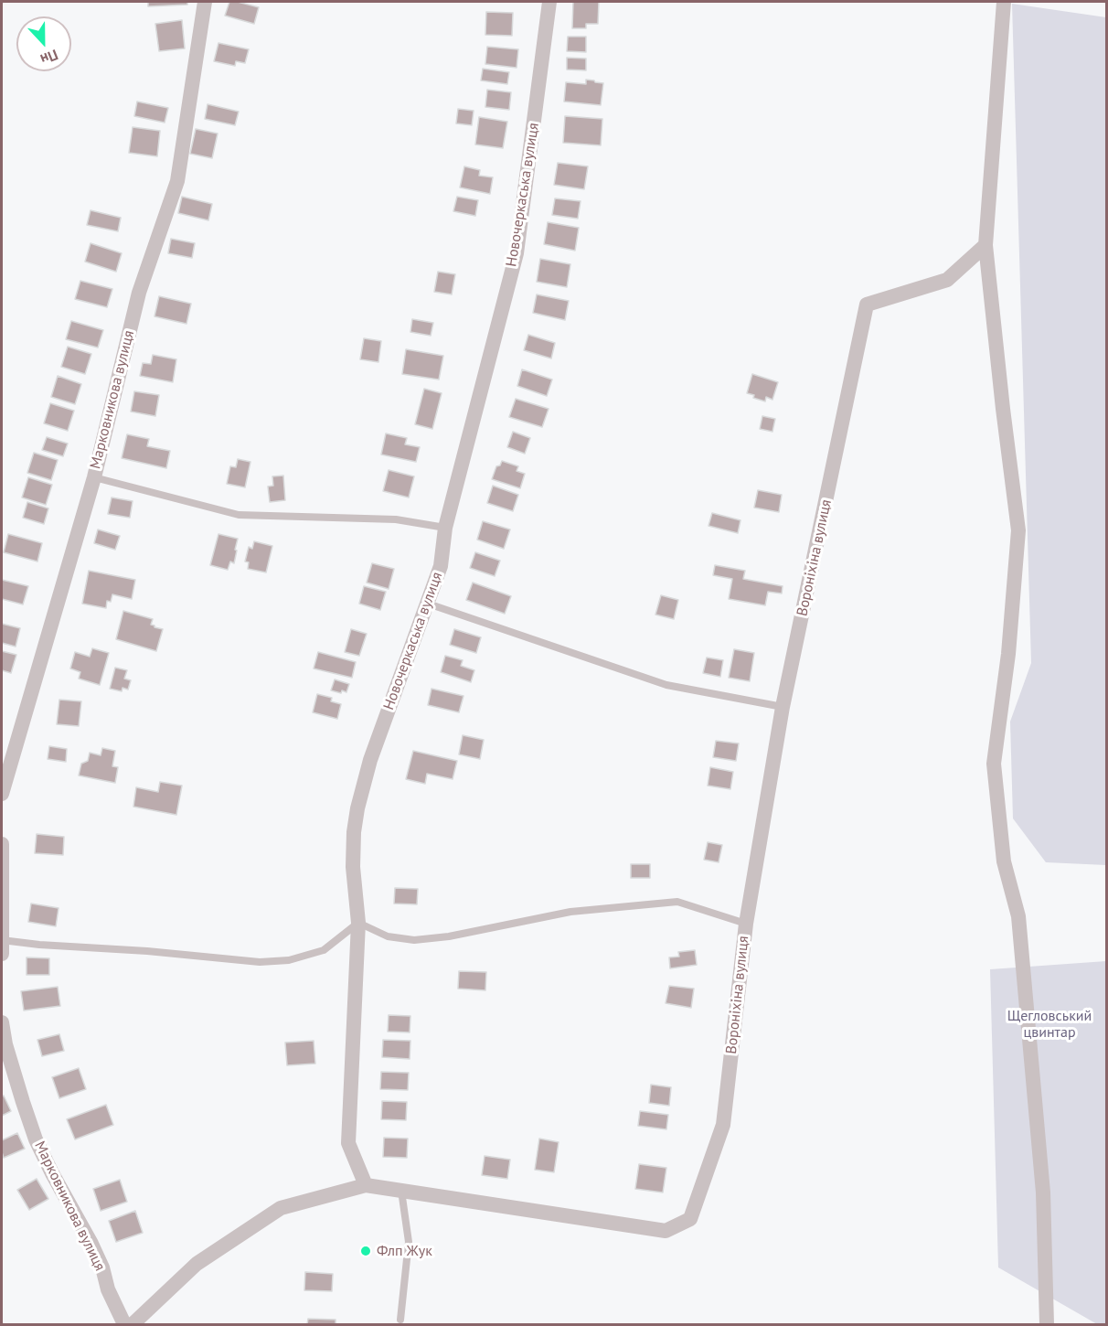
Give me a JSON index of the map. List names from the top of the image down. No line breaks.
{"streets":{"street":["Новочеркаська вулиця","Марковникова вулиця","Вороніхіна вулиця"]},"crossings":[["Новочеркаська вулиця","Вороніхіна вулиця"]],"parks":["Щегловський цвинтар"],"places":["Флп Жук"],"north":"bottom"}
